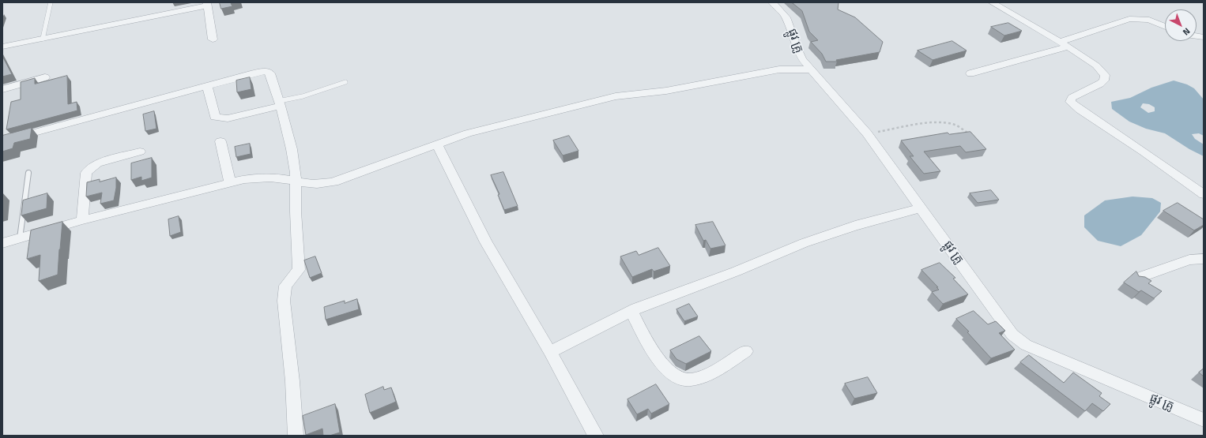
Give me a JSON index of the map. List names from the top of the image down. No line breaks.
{"streets":{"street":["ផ្លូវ គ្រូ"]},"north":"bottom right"}
